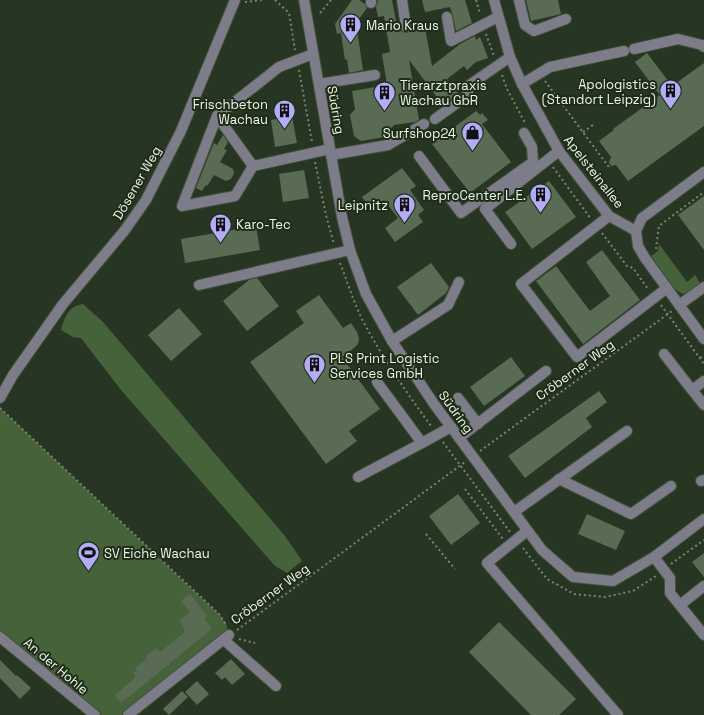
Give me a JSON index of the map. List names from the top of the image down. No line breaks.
{"streets":{"street":["Südring","Apelsteinallee","Dösener Weg","An der Hohle"],"path":["Cröberner Weg"]},"places":{"building":["Mario Kraus","Apologistics (Standort Leipzig)","Tierarztpraxis Wachau GbR","Frischbeton Wachau","ReproCenter L.E.","Leipnitz","Karo-Tec","PLS Print Logistic Services GmbH"],"shop":["Surfshop24"],"sports":["SV Eiche Wachau"]}}
